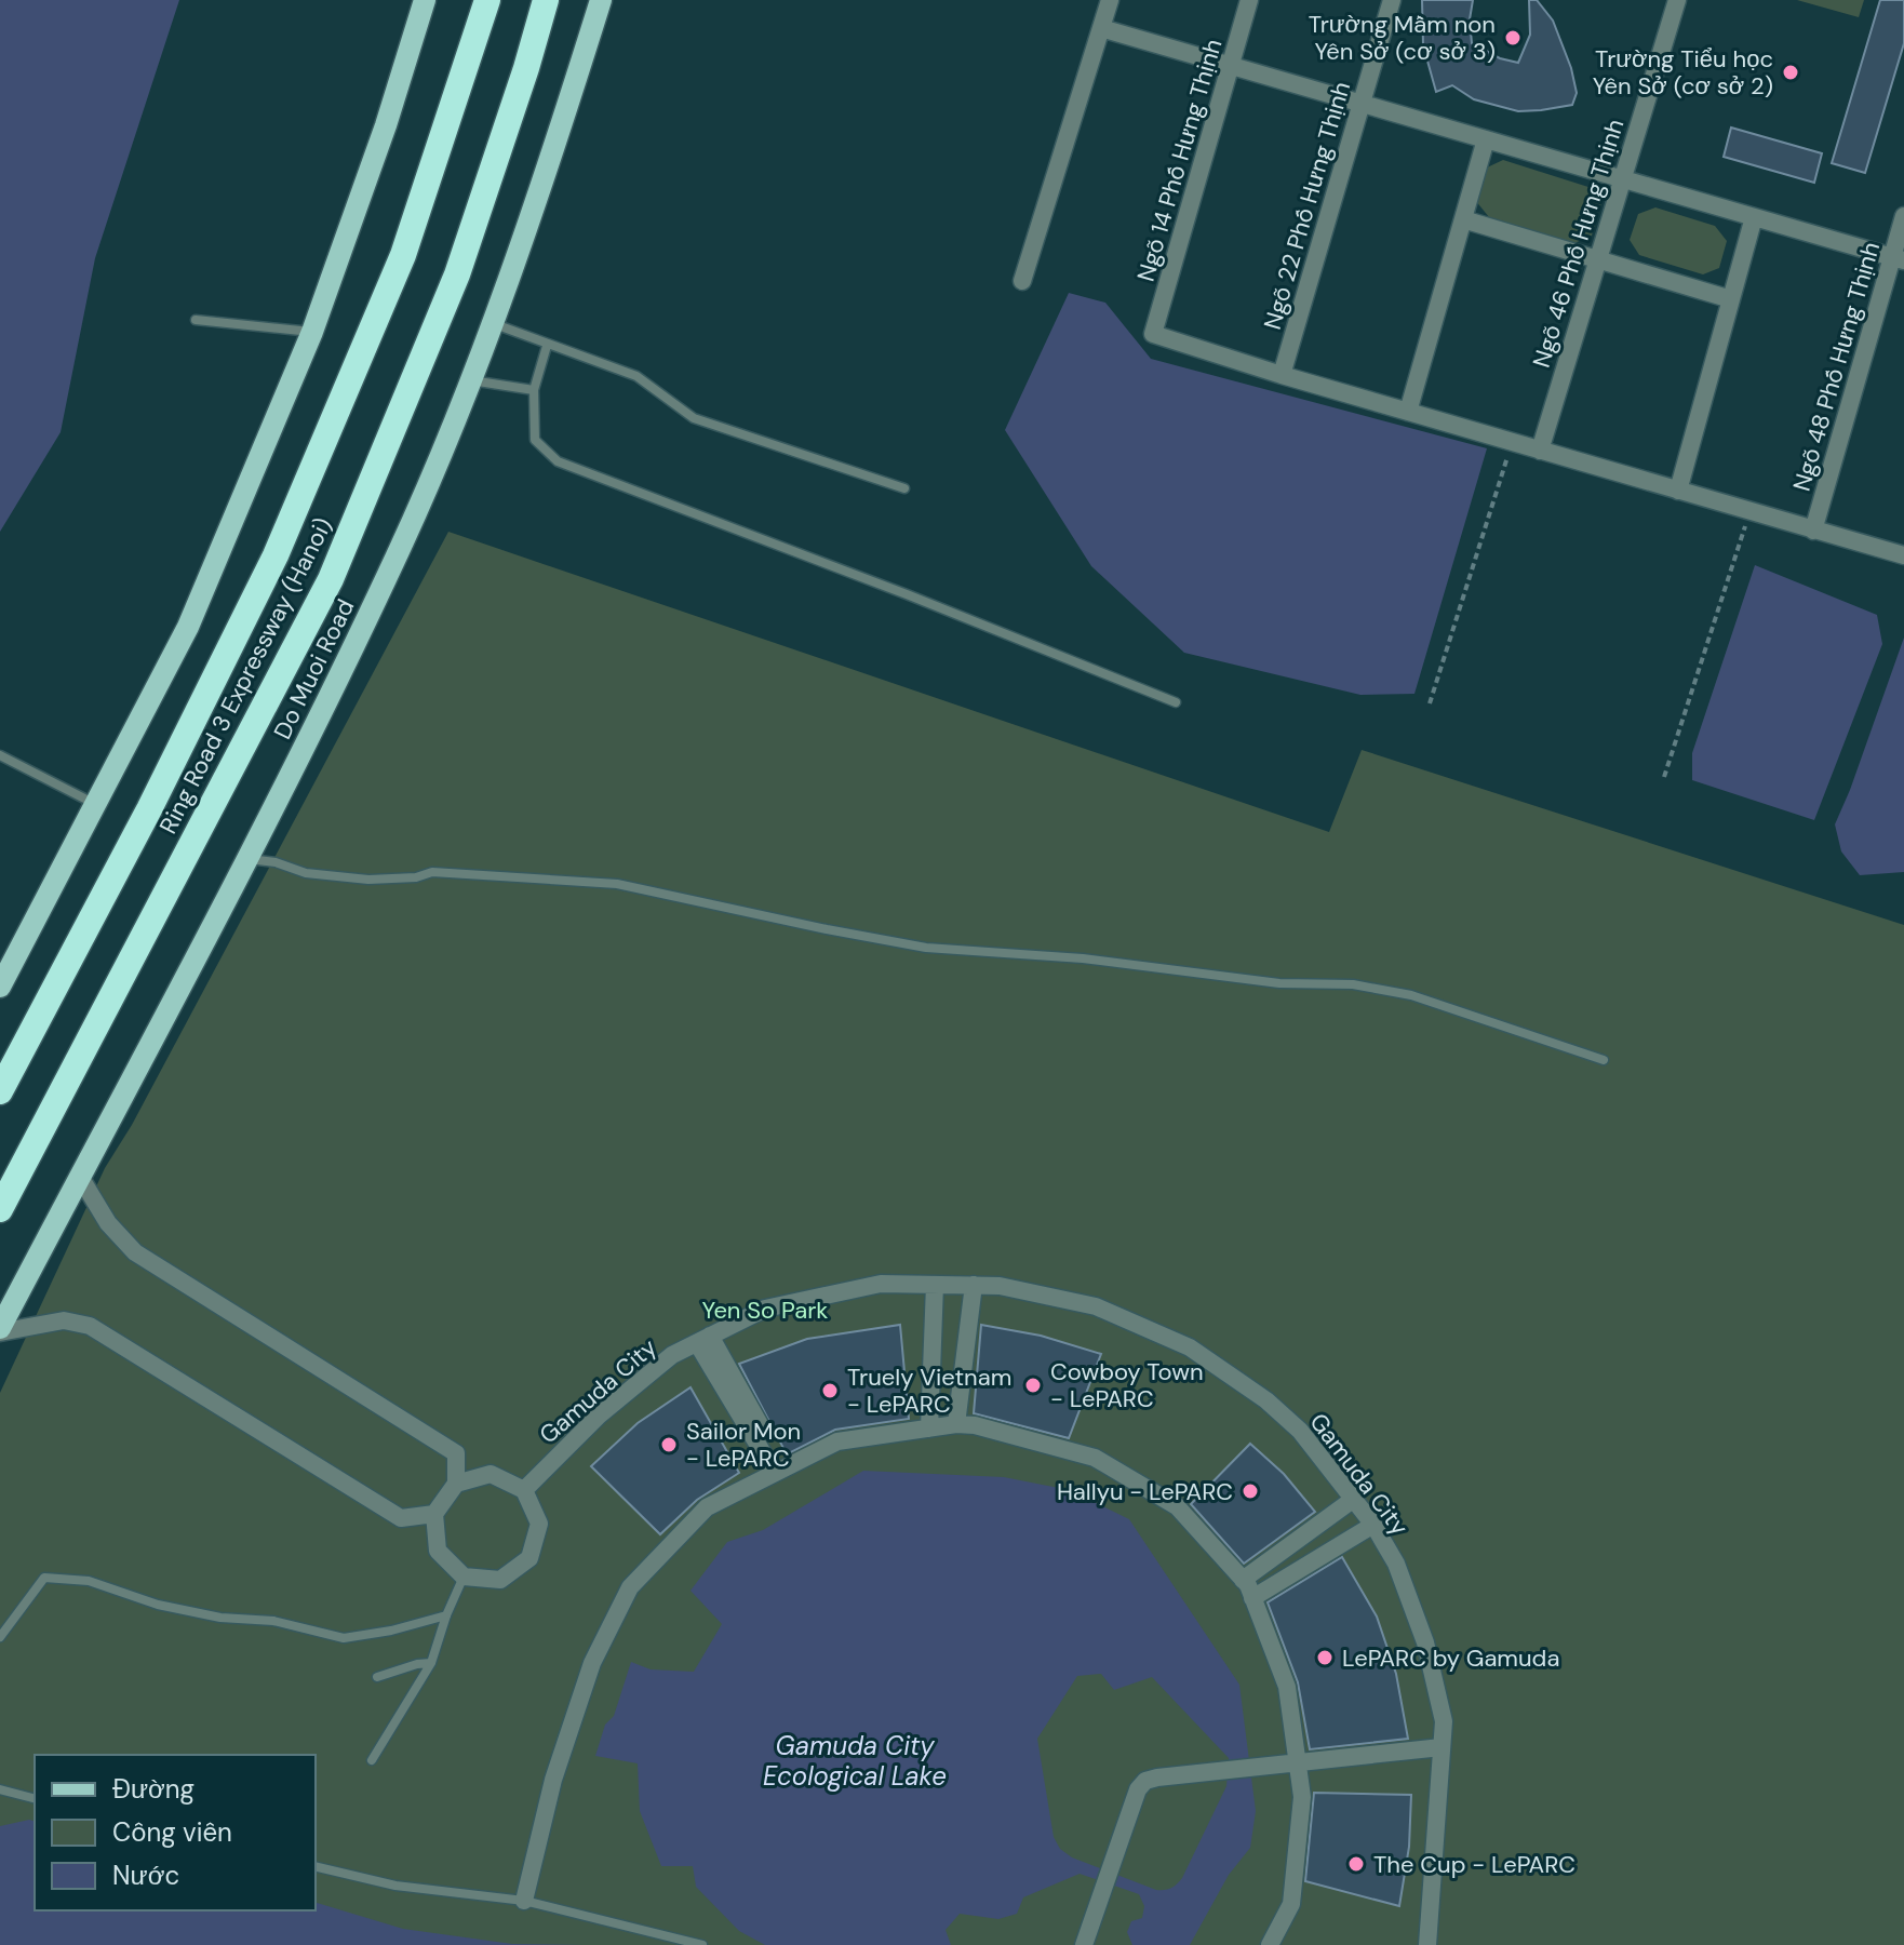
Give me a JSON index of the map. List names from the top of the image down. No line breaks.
{"streets":{"highway":["Ring Road 3 Expressway (Hanoi)"],"main road":["Do Muoi Road"],"street":["Ngõ 14 Phố Hưng Thịnh","Ngõ 22 Phố Hưng Thịnh","Ngõ 46 Phố Hưng Thịnh","Ngõ 48 Phố Hưng Thịnh","Gamuda City"]},"crossings":[["Ngõ 14 Phố Hưng Thịnh","Ngõ 22 Phố Hưng Thịnh"]],"water":["Gamuda City Ecological Lake"],"parks":["Yen So Park"],"places":["Trường Mầm non Yên Sở (cơ sở 3)","Trường Tiểu học Yên Sở (cơ sở 2)","Cowboy Town - LePARC","Truely Vietnam - LePARC","Sailor Mon - LePARC","Hallyu - LePARC","LePARC by Gamuda","The Cup - LePARC"],"legend":["Đường","Công viên","Nước"]}
